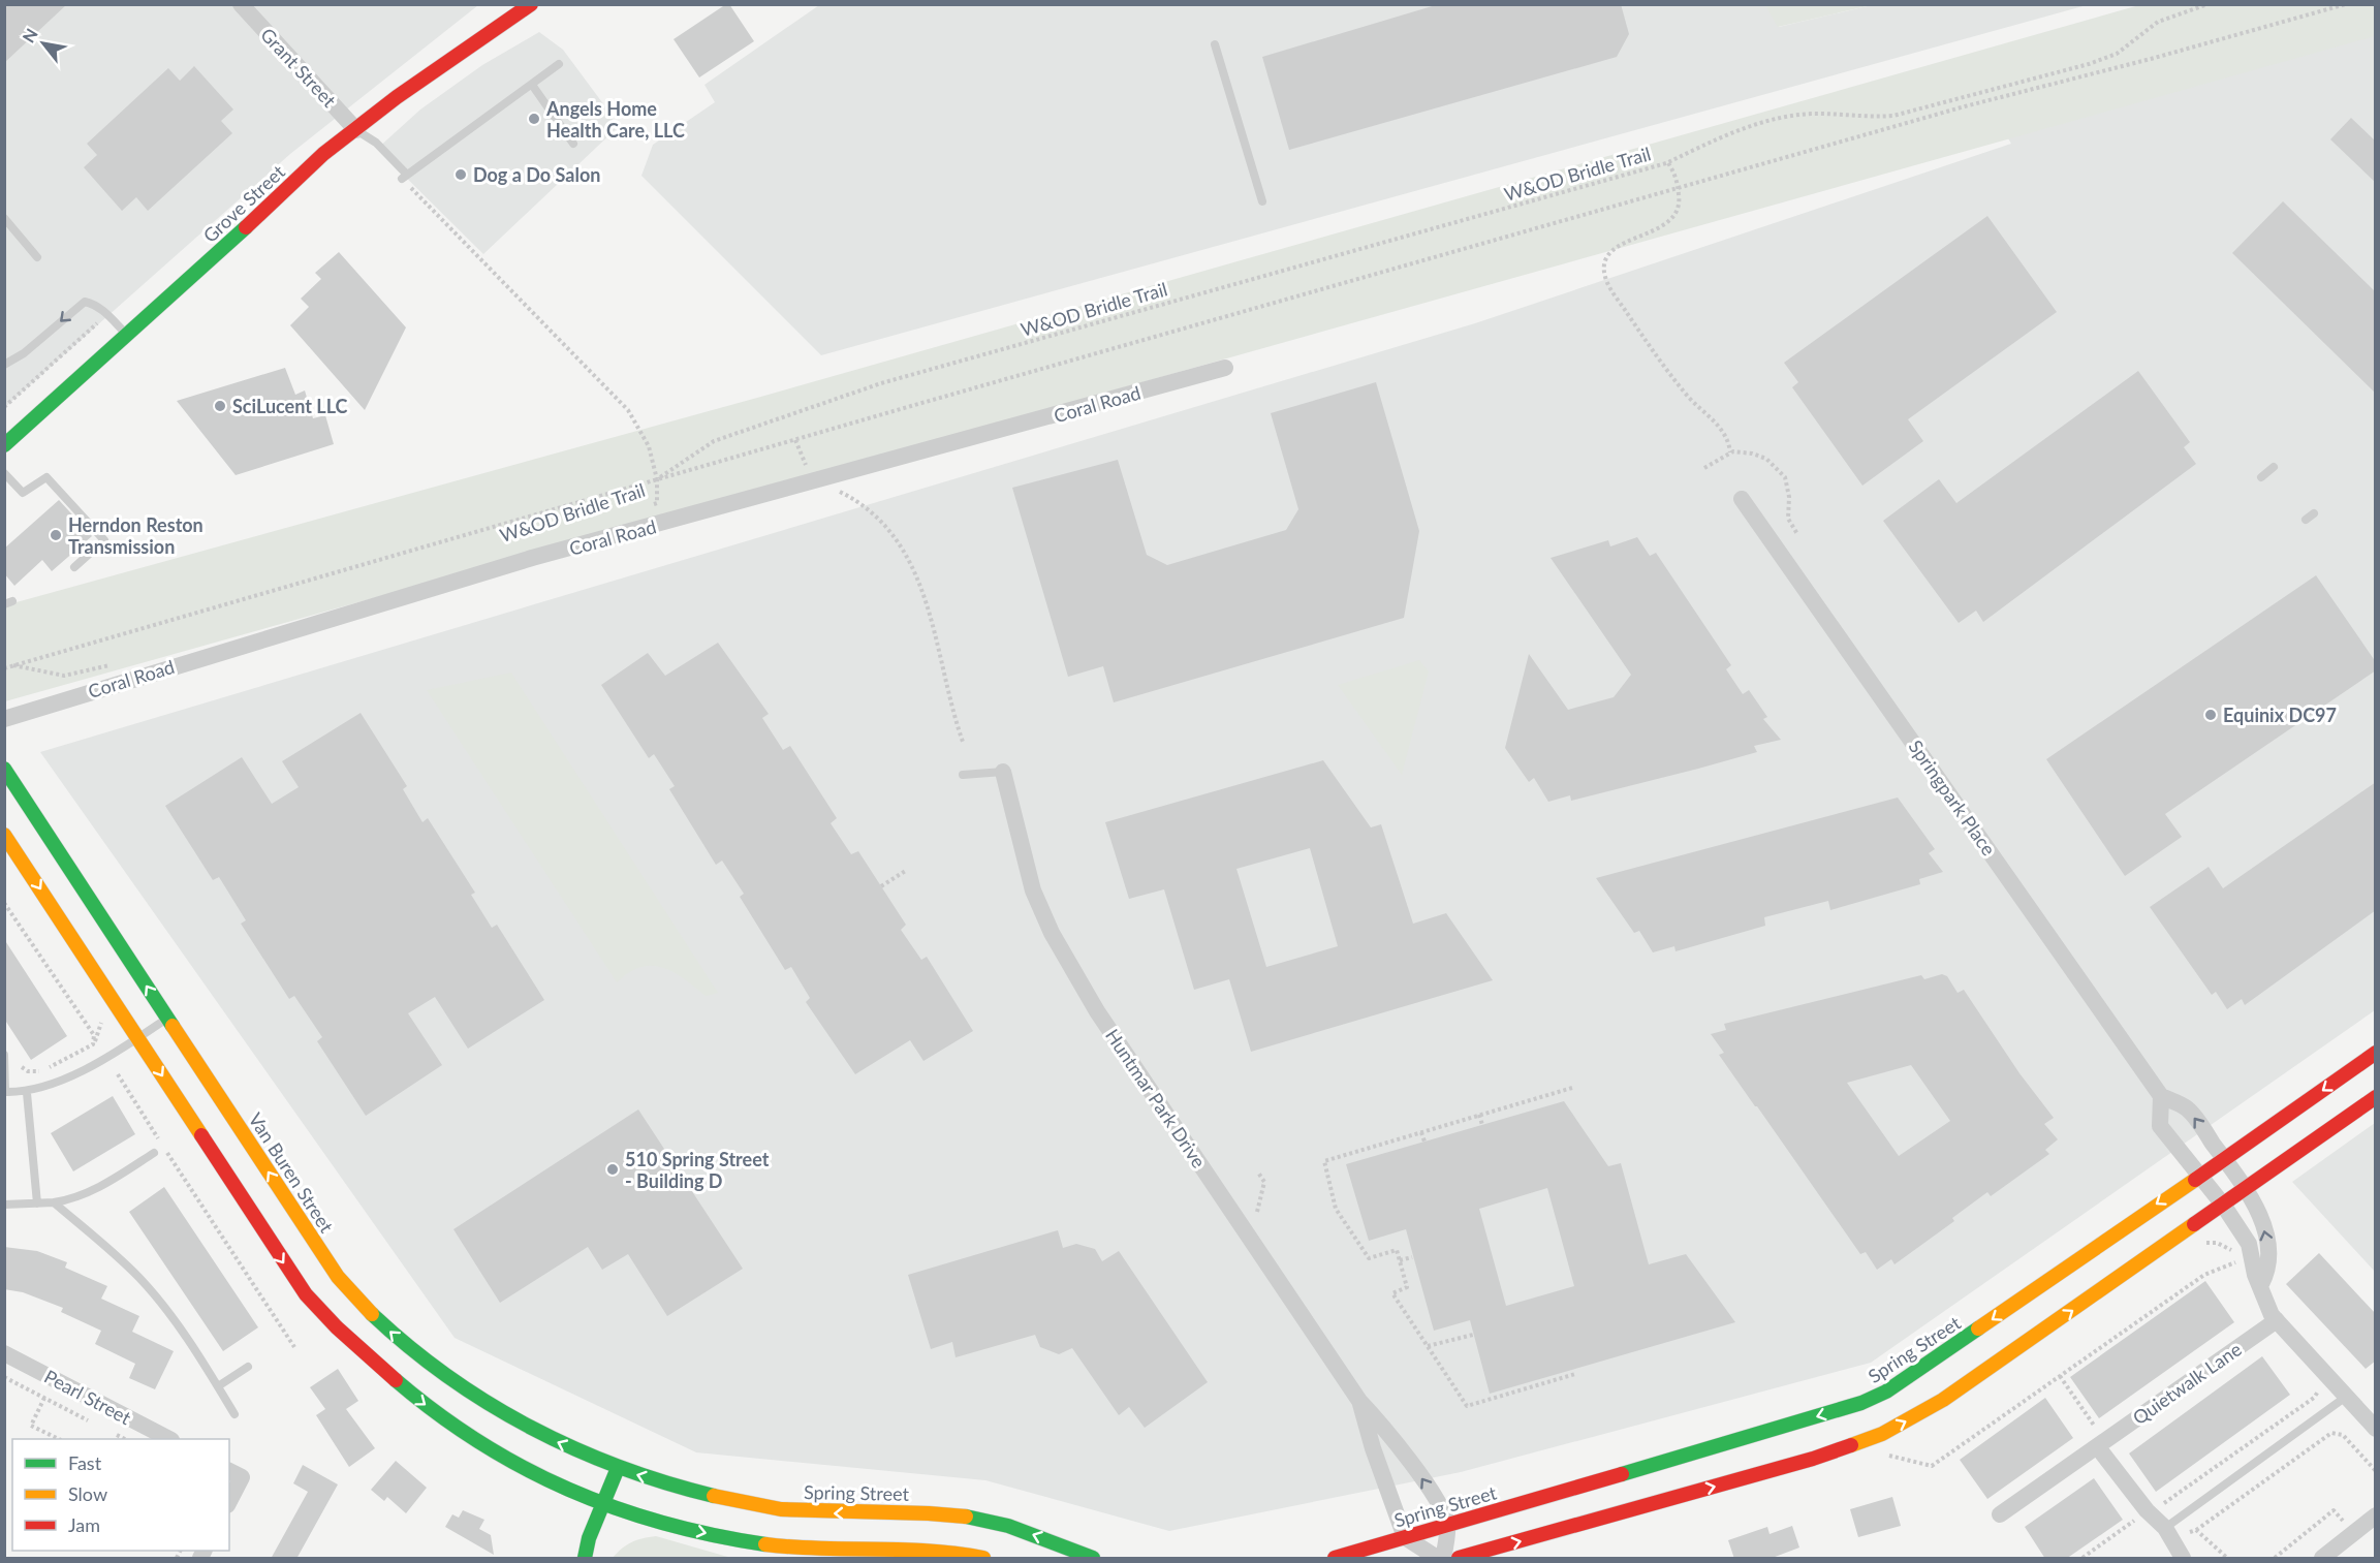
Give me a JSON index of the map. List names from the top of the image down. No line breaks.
{"streets":{"main road":["Grove Street","Van Buren Street","Spring Street"],"street":["Grant Street","Coral Road","Springpark Place","Huntmar Park Drive","Quietwalk Lane","Pearl Street"],"path":["W&OD Bridle Trail"]},"crossings":[["Grant Street","Grove Street"],["Springpark Place","Spring Street"],["Huntmar Park Drive","Spring Street"],["Van Buren Street","Spring Street"]],"places":["Angels Home Health Care, LLC","Dog a Do Salon","SciLucent LLC","Herndon Reston Transmission","Equinix DC97","510 Spring Street - Building D"],"legend":["Fast","Slow","Jam"],"north":"top left"}
